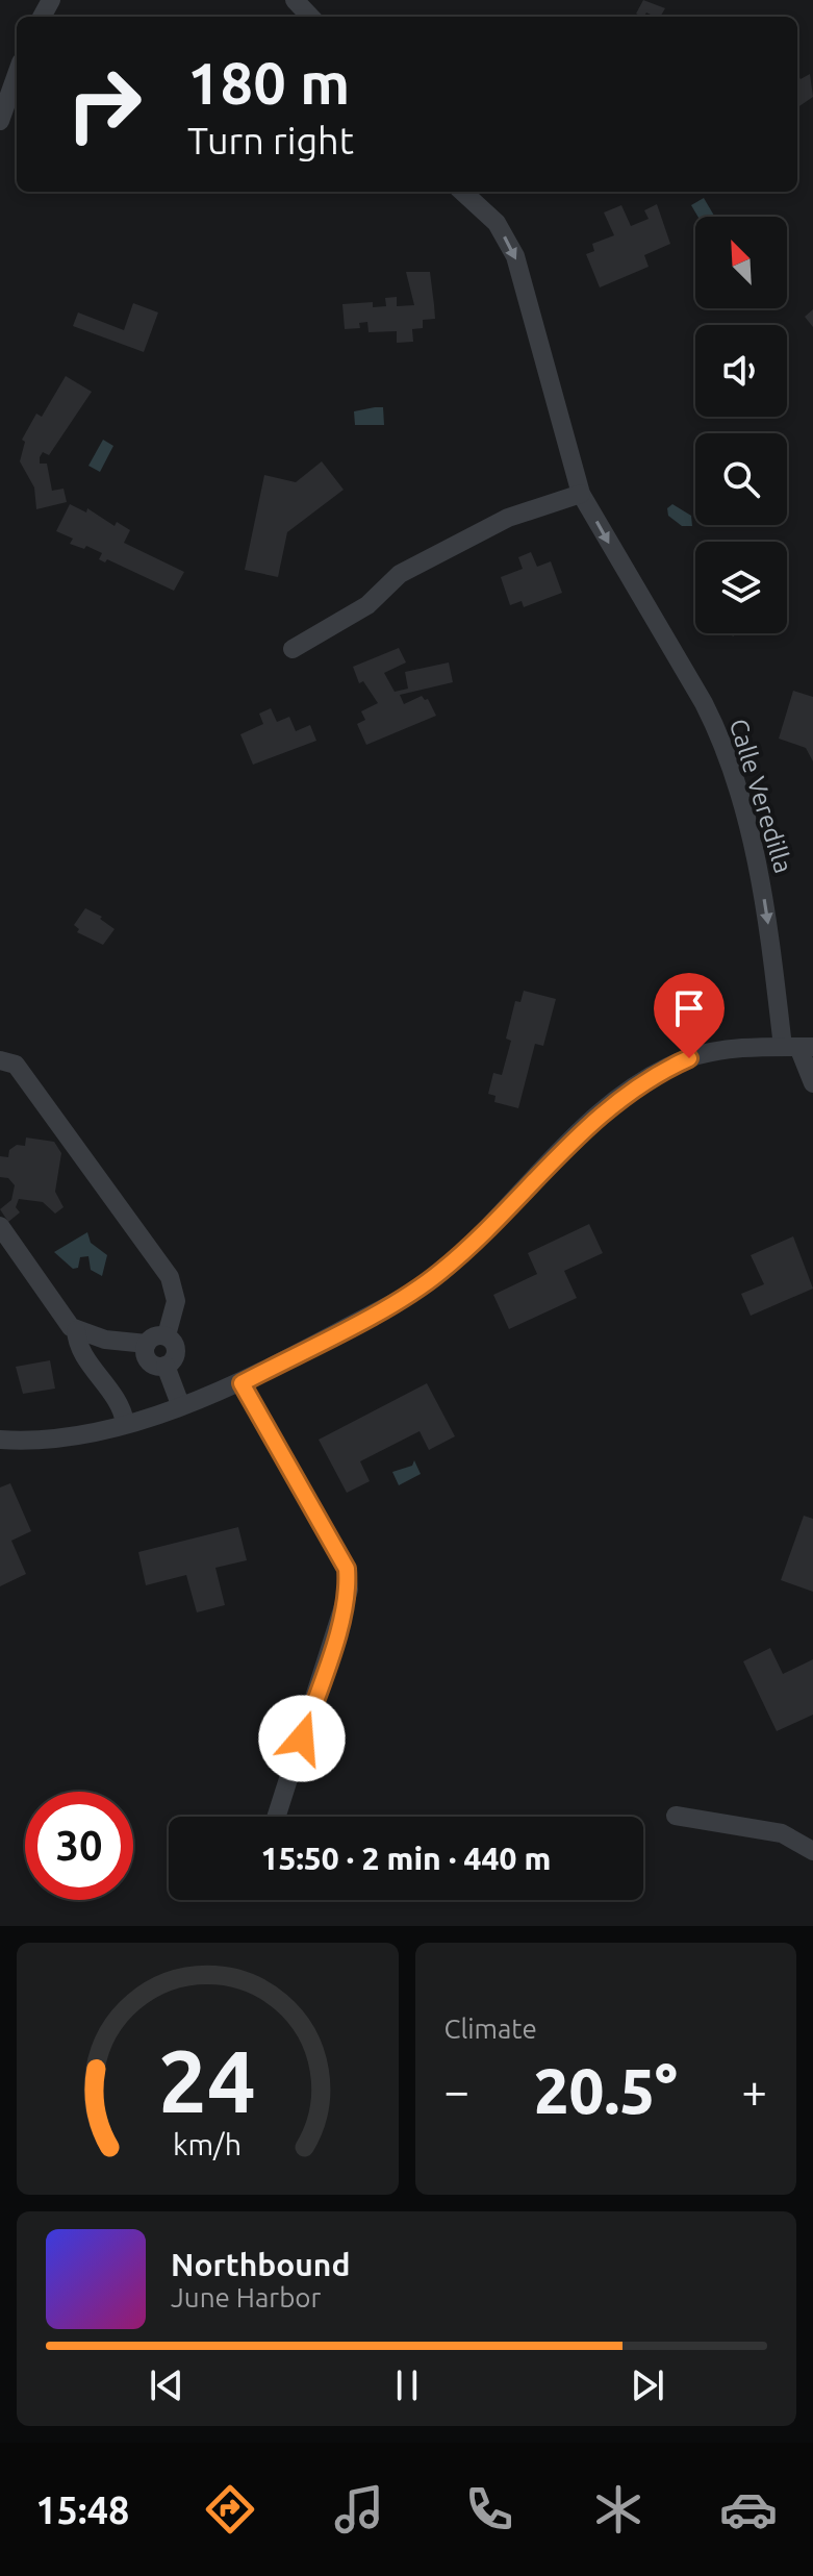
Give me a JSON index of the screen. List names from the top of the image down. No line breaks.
{"streets":{"street":["Calle Veredilla"]},"one_way":["Calle Veredilla"],"north":"top left","page":{"turn":["180 m","Turn right"],"limit":"30","trip":"15:50 · 2 min · 440 m","tile":"Climate","heat":["−","20.5°","+"],"song":["Northbound","June Harbor"],"tabs":"15:48","gauge":["24","km/h"]}}
